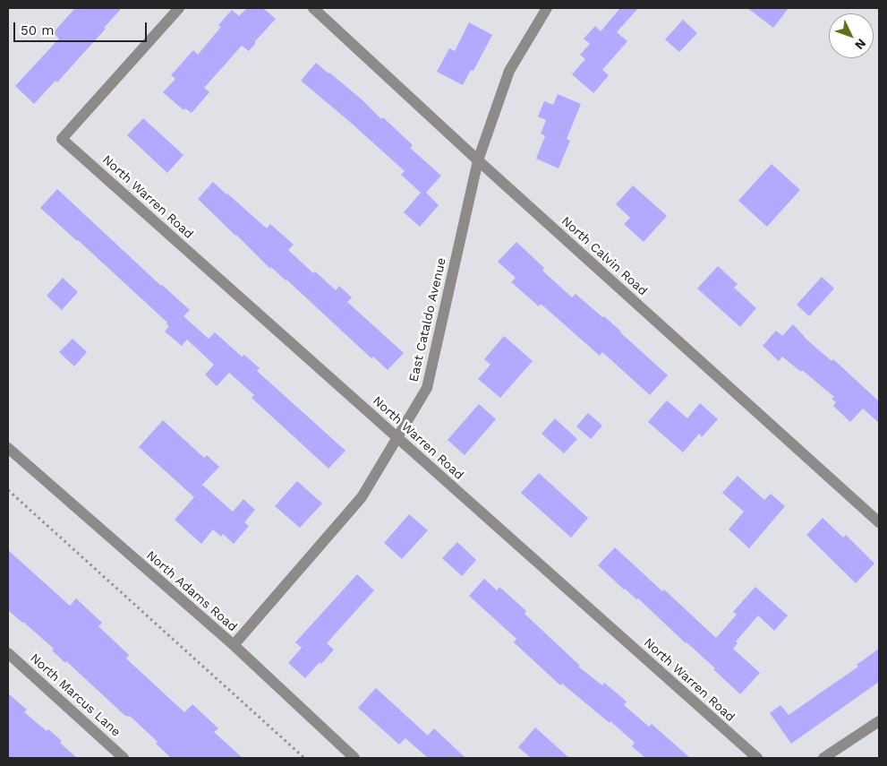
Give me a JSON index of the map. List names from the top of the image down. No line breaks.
{"streets":{"street":["North Warren Road","North Calvin Road","East Cataldo Avenue","North Adams Road","North Marcus Lane"]},"crossings":[["North Warren Road","East Cataldo Avenue"],["North Calvin Road","East Cataldo Avenue"],["East Cataldo Avenue","North Adams Road"]],"scale_bar":"50 m","north":"bottom right"}
